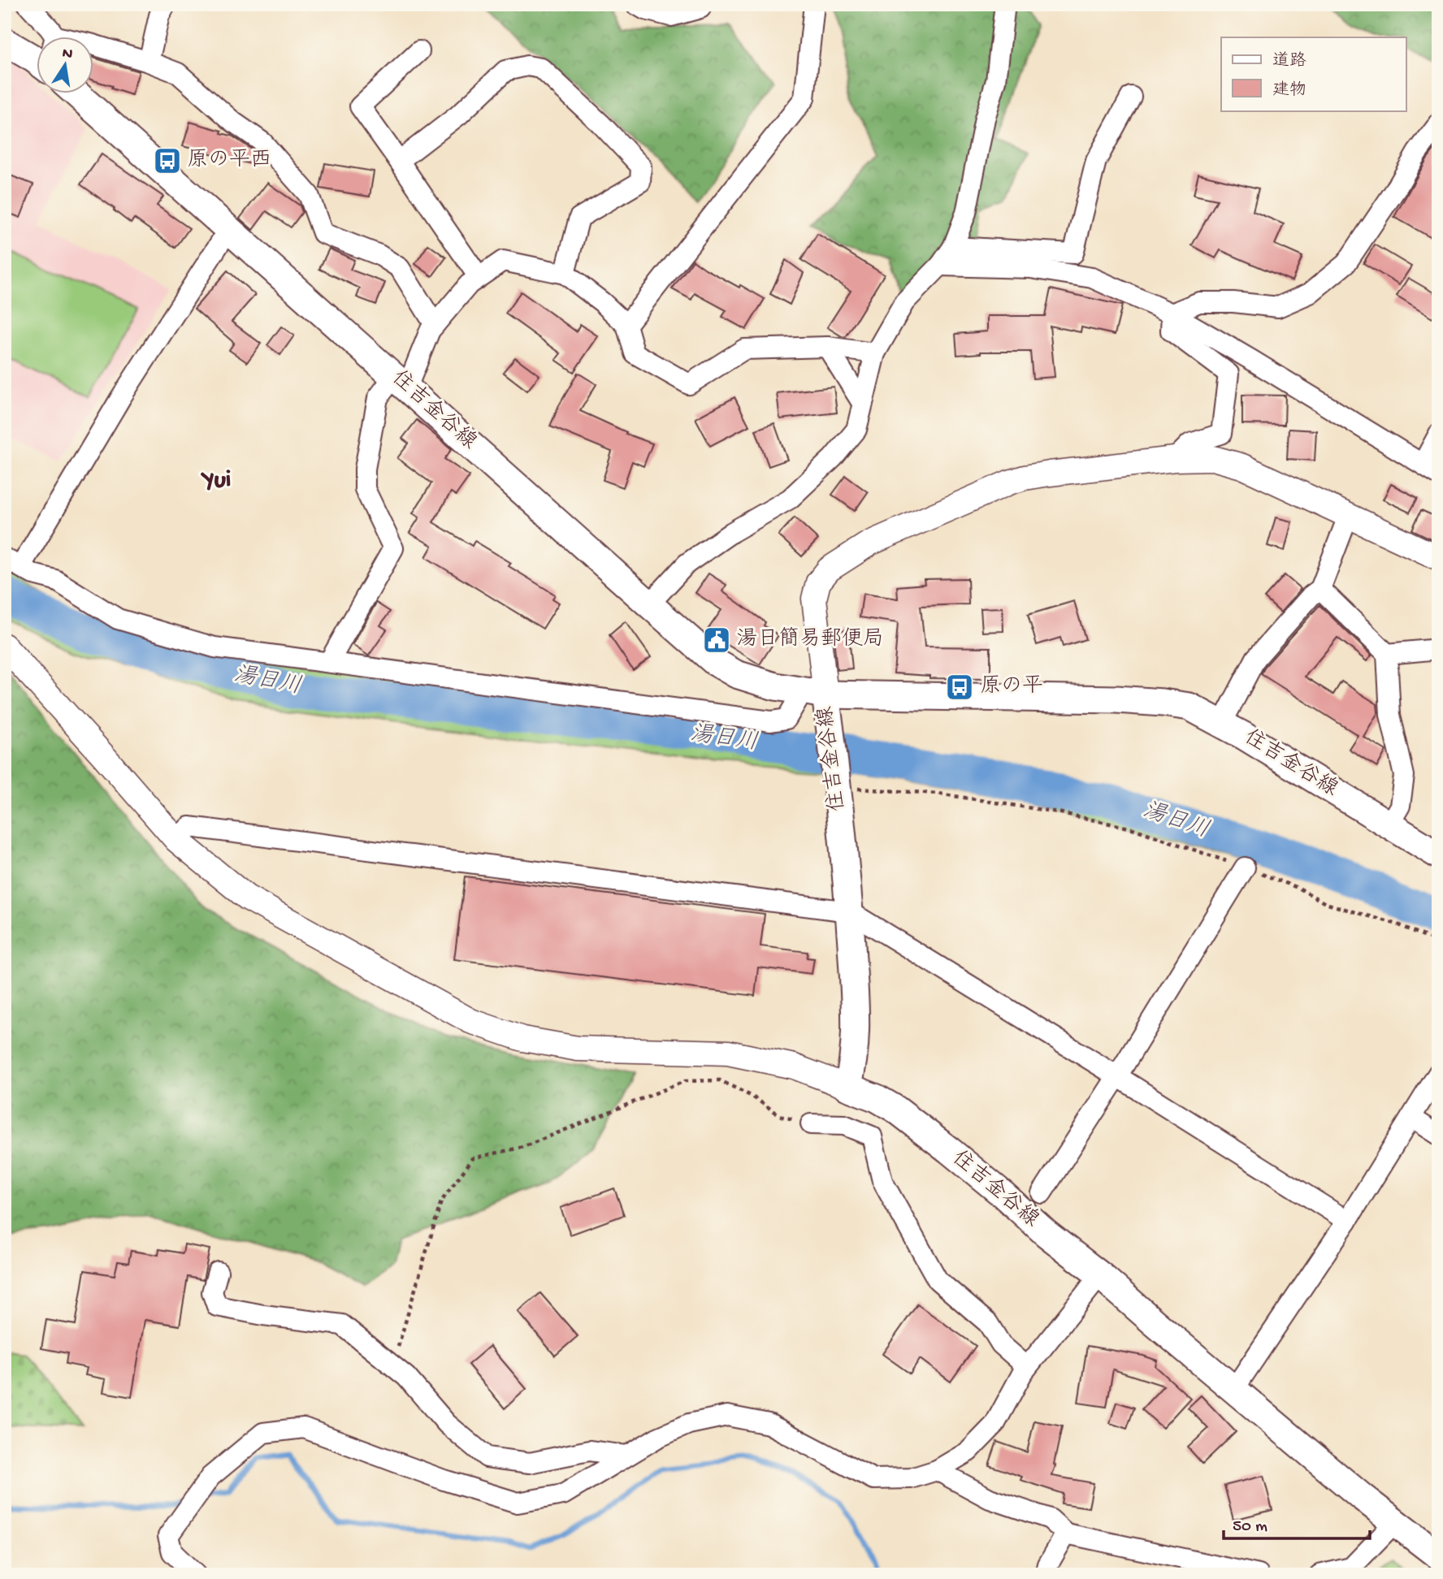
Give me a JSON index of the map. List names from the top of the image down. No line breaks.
{"streets":{"main road":["住吉金谷線"]},"districts":["Yui"],"water":["湯日川"],"places":{"bus stop":["原の平西","原の平"],"public building":["湯日簡易郵便局"]},"legend":["道路","建物"],"scale_bar":"50 m","north":"top"}
